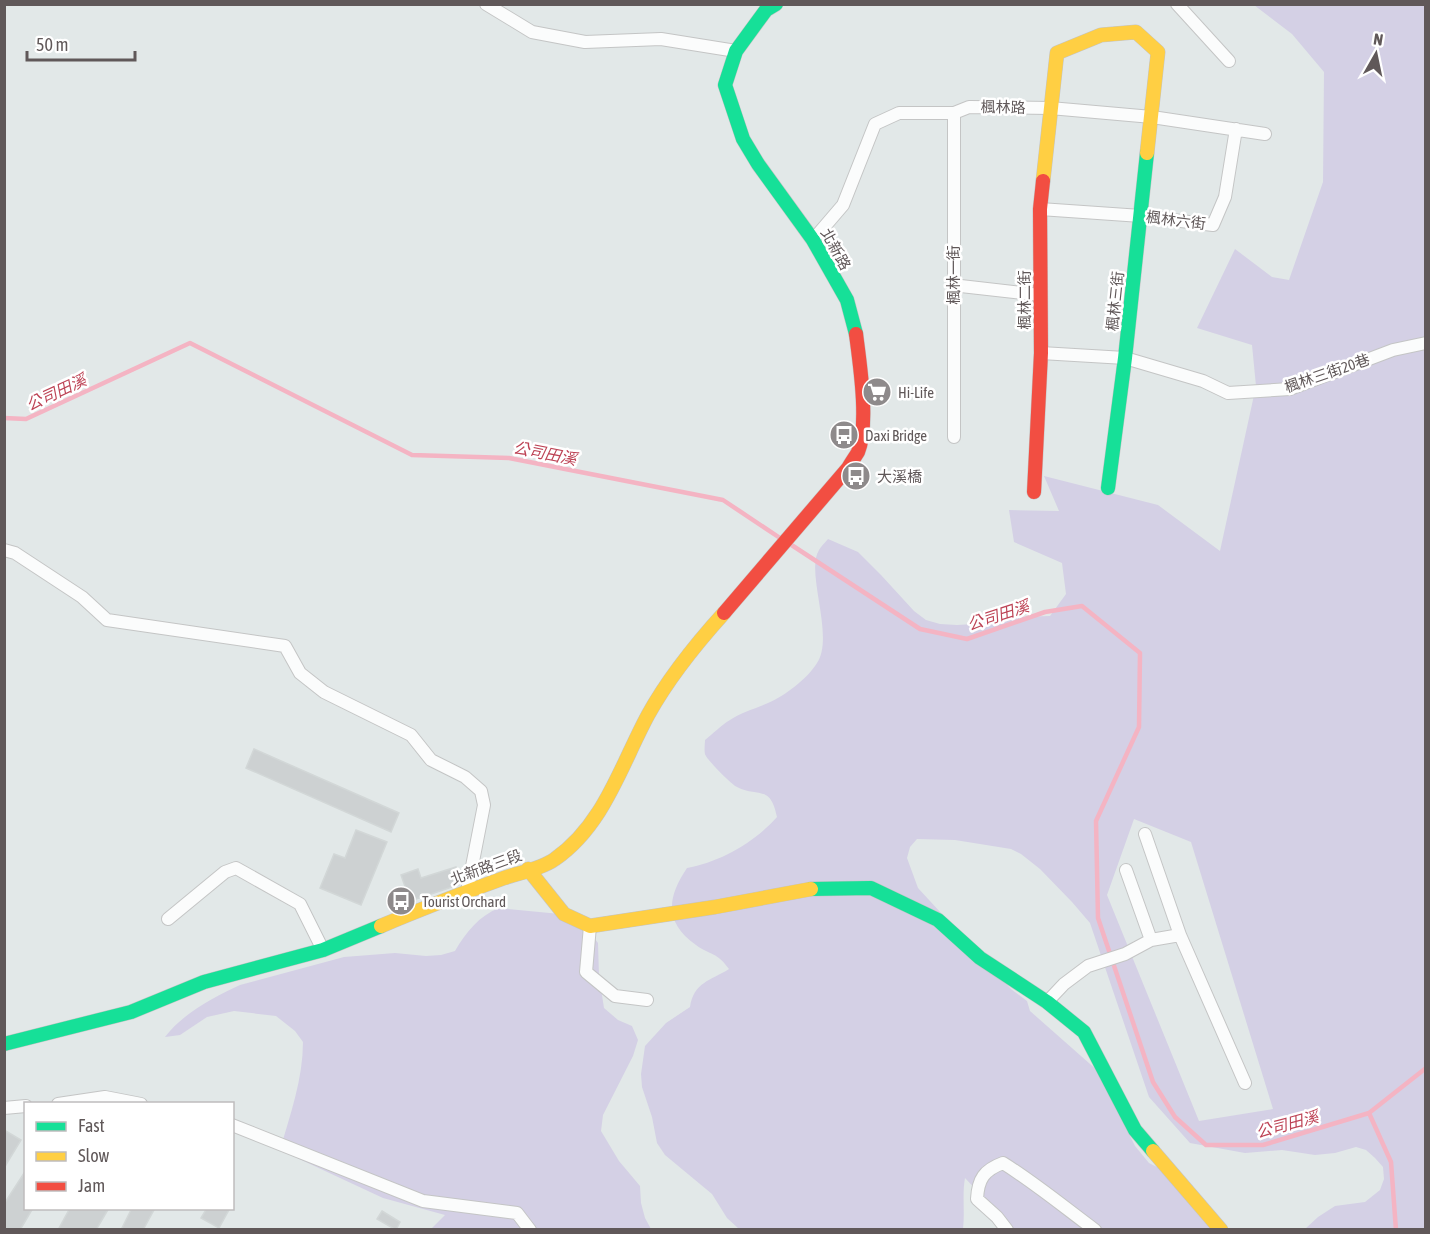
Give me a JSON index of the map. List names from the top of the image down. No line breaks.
{"streets":{"street":["楓林路","楓林六街","北新路","楓林一街","楓林二街","楓林三街","楓林三街20巷","北新路三段"]},"crossings":[["楓林路","楓林六街"],["楓林路","北新路"],["楓林路","楓林一街"],["楓林路","楓林二街"],["楓林路","楓林三街"],["楓林六街","楓林二街"],["楓林六街","楓林三街"],["北新路","北新路三段"],["楓林二街","楓林三街"],["楓林二街","楓林三街20巷"],["楓林三街","楓林三街20巷"]],"water":["公司田溪"],"places":{"supermarket":["Hi-Life"],"bus stop":["Daxi Bridge","大溪橋","Tourist Orchard"]},"legend":["Fast","Slow","Jam"],"scale_bar":"50 m","north":"top"}
